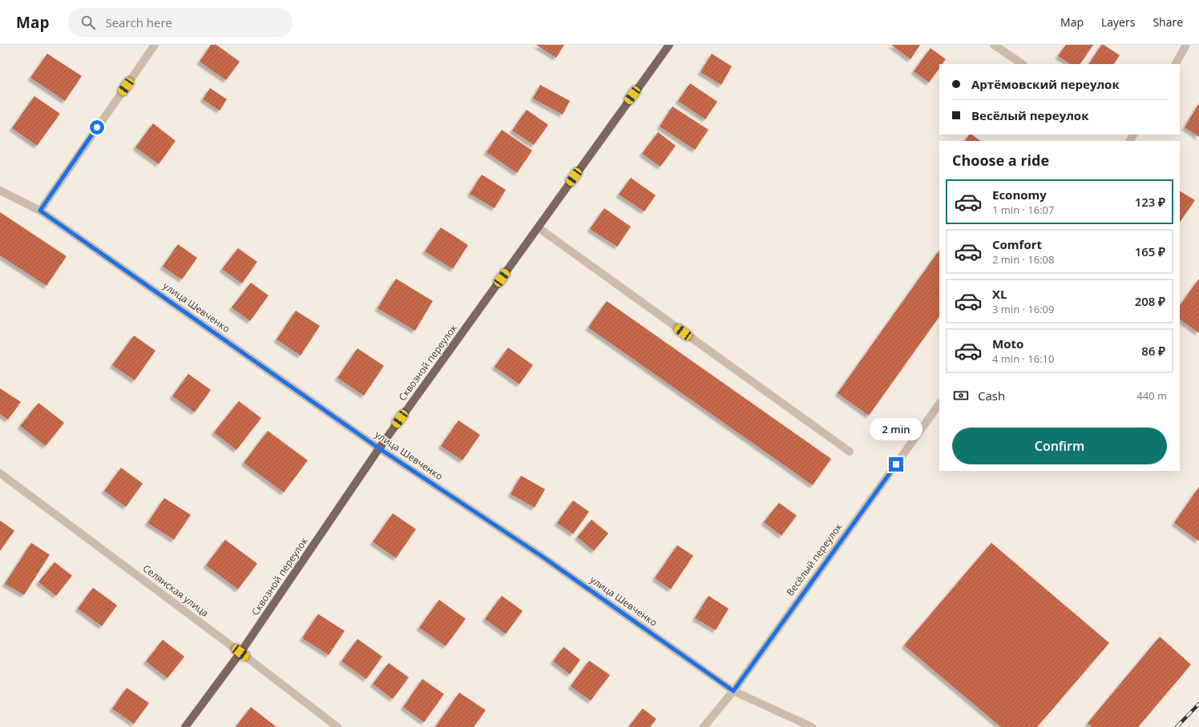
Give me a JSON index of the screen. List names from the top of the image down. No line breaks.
{"streets":{"main road":["Сквозной переулок"],"street":["улица Шевченко","Весёлый переулок","Селянская улица"]},"crossings":[["улица Шевченко","Сквозной переулок"],["улица Шевченко","Весёлый переулок"],["Сквозной переулок","Селянская улица"]],"page":{"header":"Map","search":"Search here","nav":["Map","Layers","Share"],"banner":["Артёмовский переулок","Весёлый переулок"],"heading":"Choose a ride","list":[{"name":"Economy","note":"1 min · 16:07","value":"123 ₽"},{"name":"Comfort","note":"2 min · 16:08","value":"165 ₽"},{"name":"XL","note":"3 min · 16:09","value":"208 ₽"},{"name":"Moto","note":"4 min · 16:10","value":"86 ₽"}],"pay":["Cash","440 m"],"bubble":"2 min","buttons":"Confirm"}}
